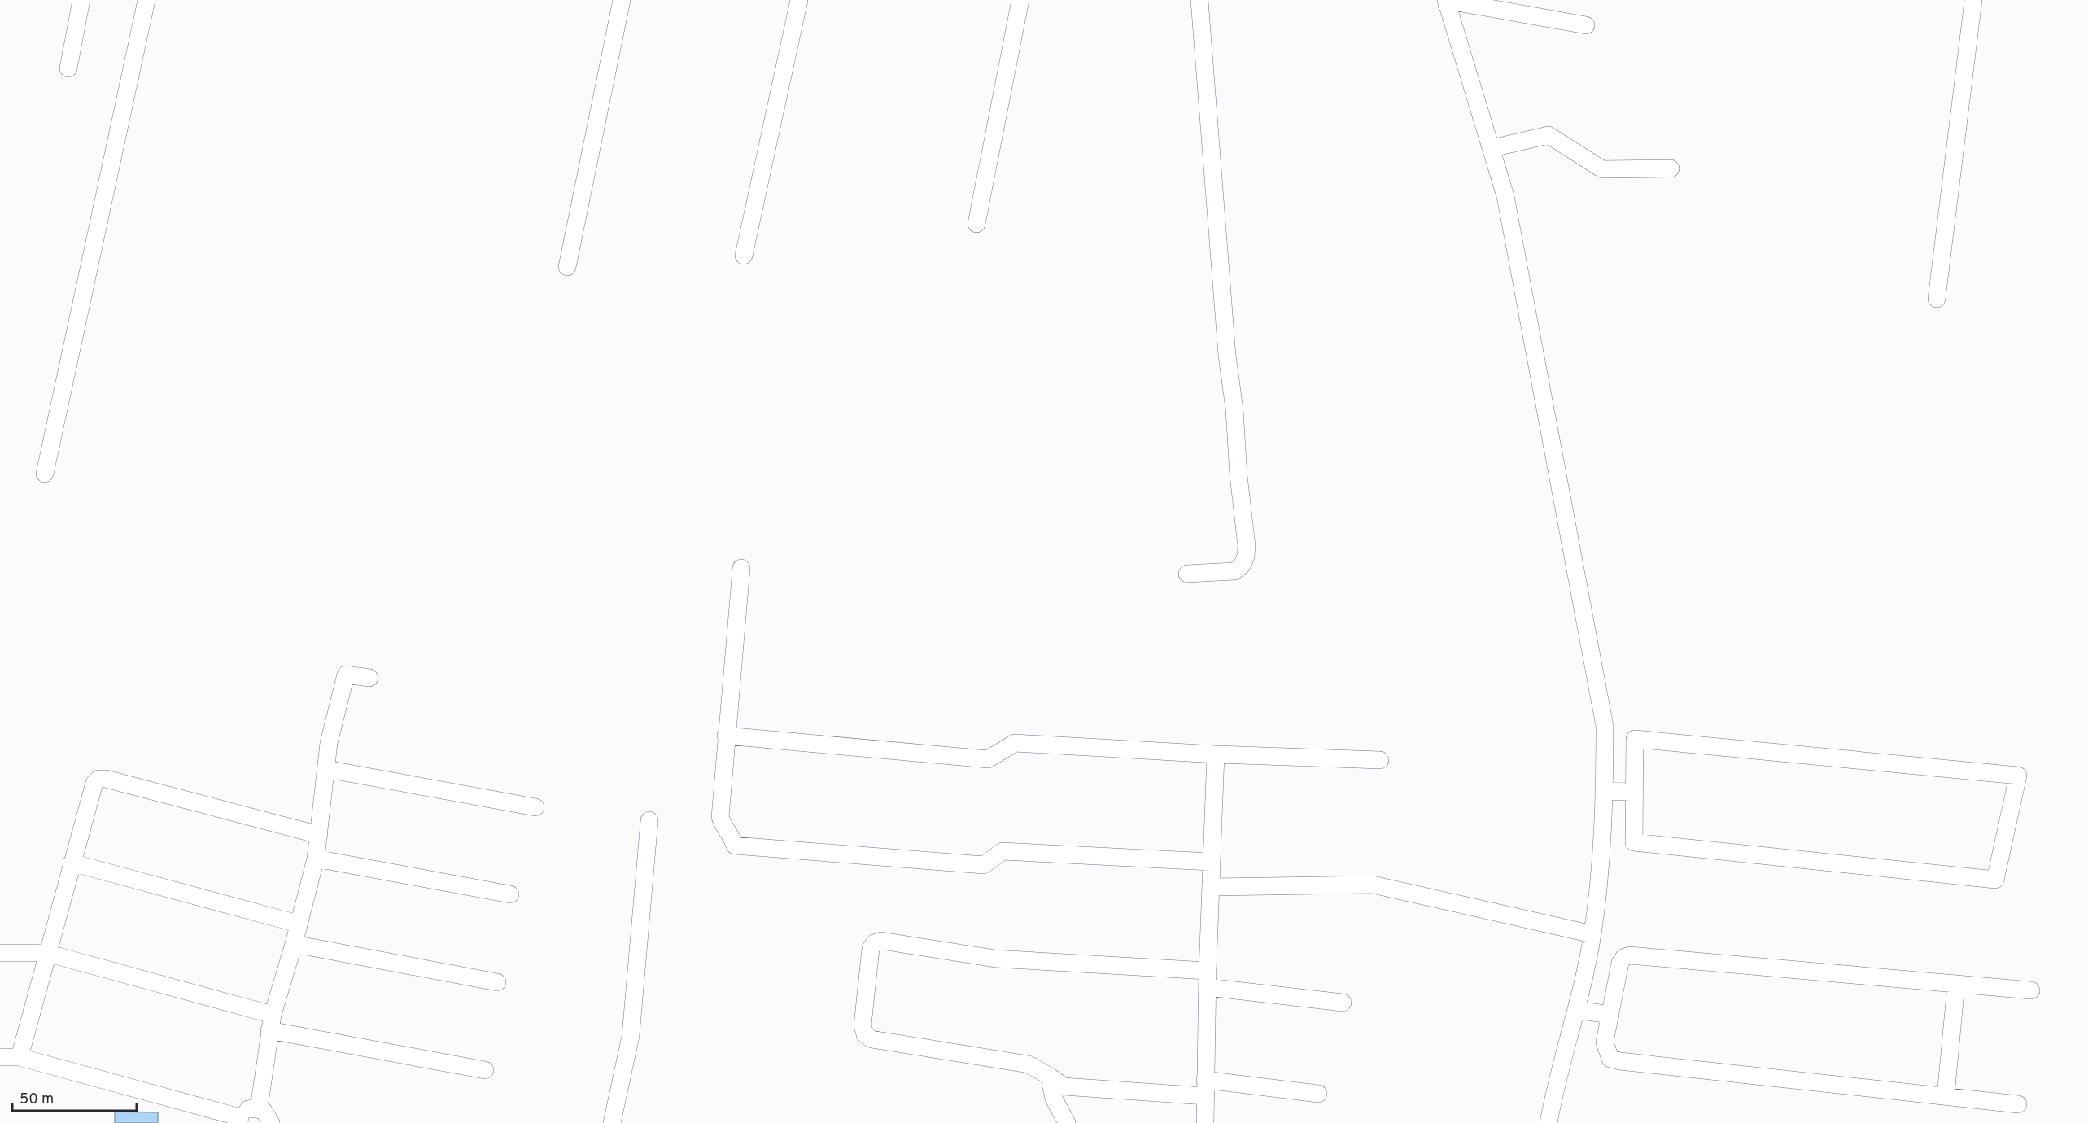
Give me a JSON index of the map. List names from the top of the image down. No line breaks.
{"scale_bar":"50 m"}
